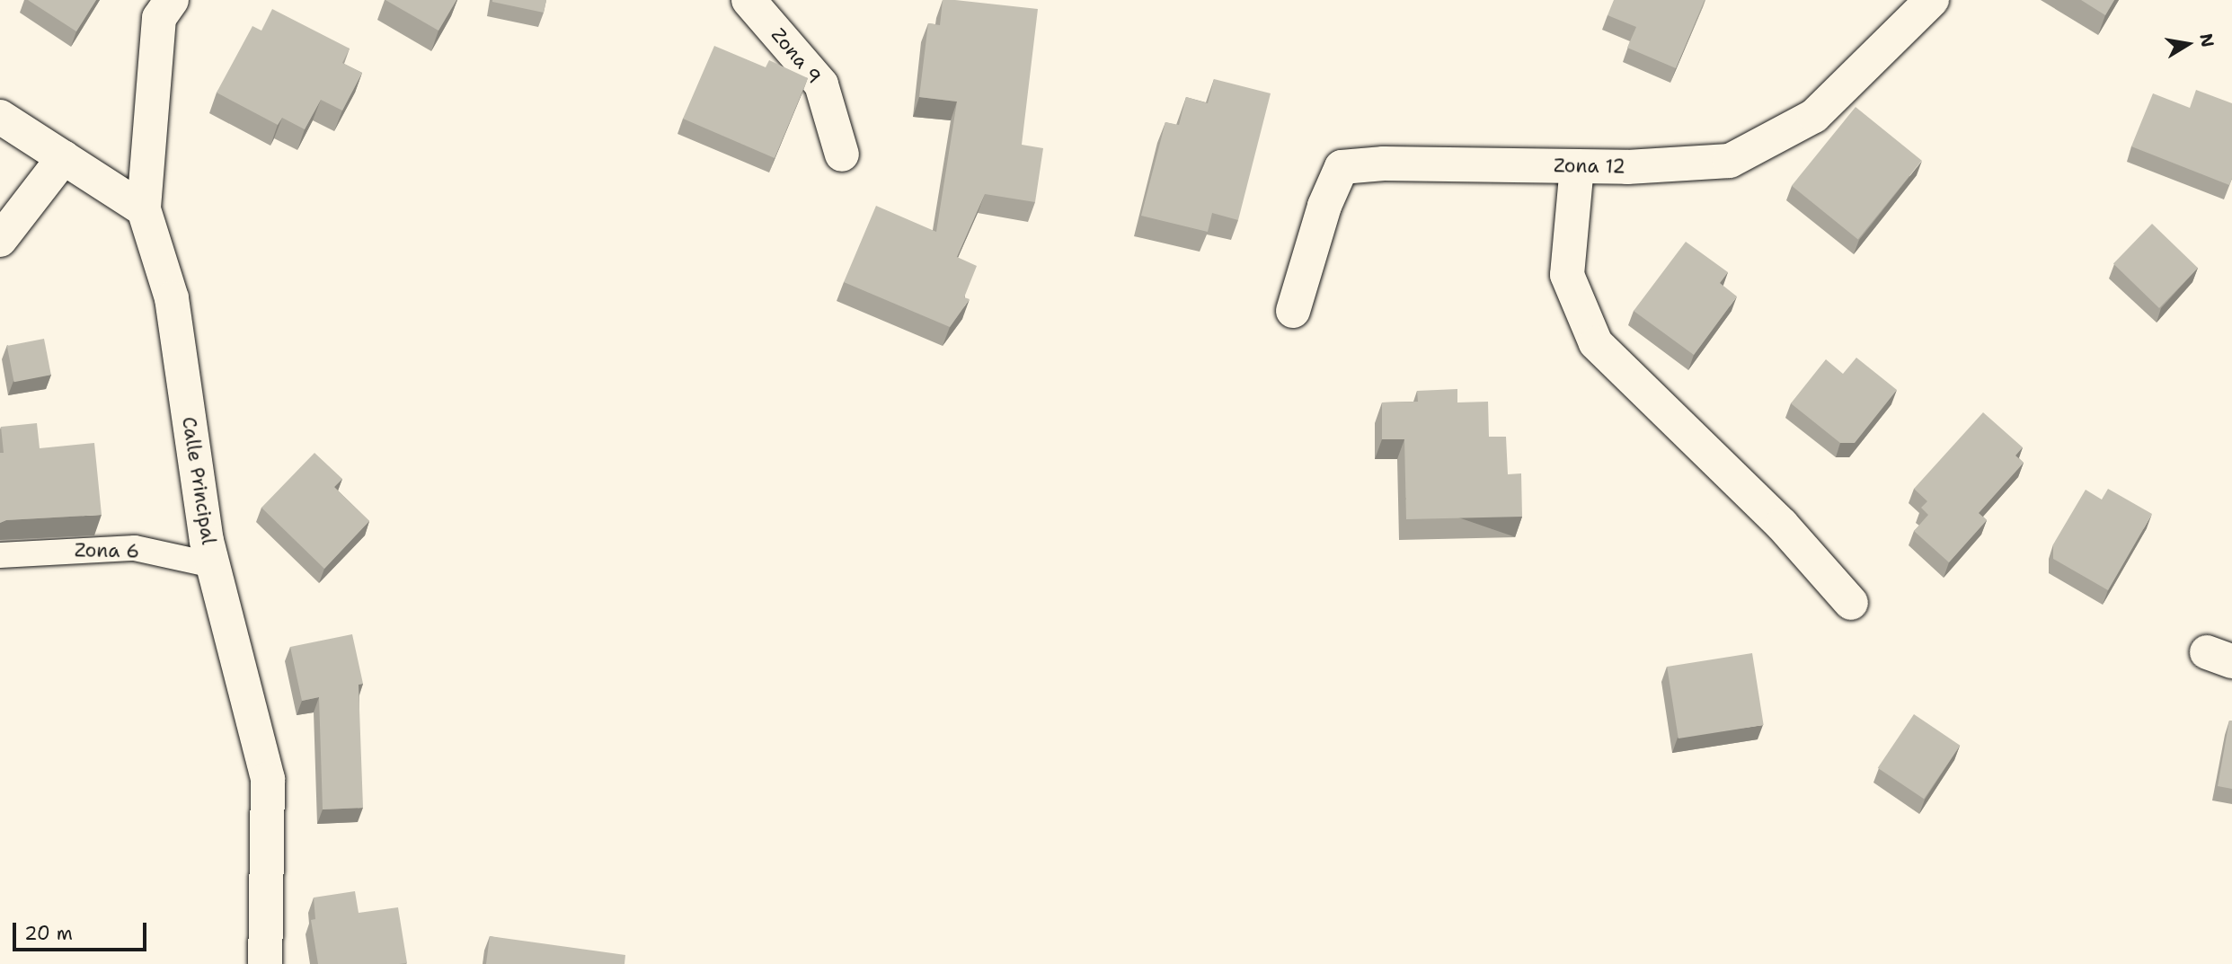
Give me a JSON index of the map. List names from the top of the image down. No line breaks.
{"streets":{"street":["Zona 9","Zona 12","Calle Principal"],"lane":["Zona 6"]},"crossings":[["Calle Principal","Zona 6"]],"scale_bar":"20 m","north":"right"}
